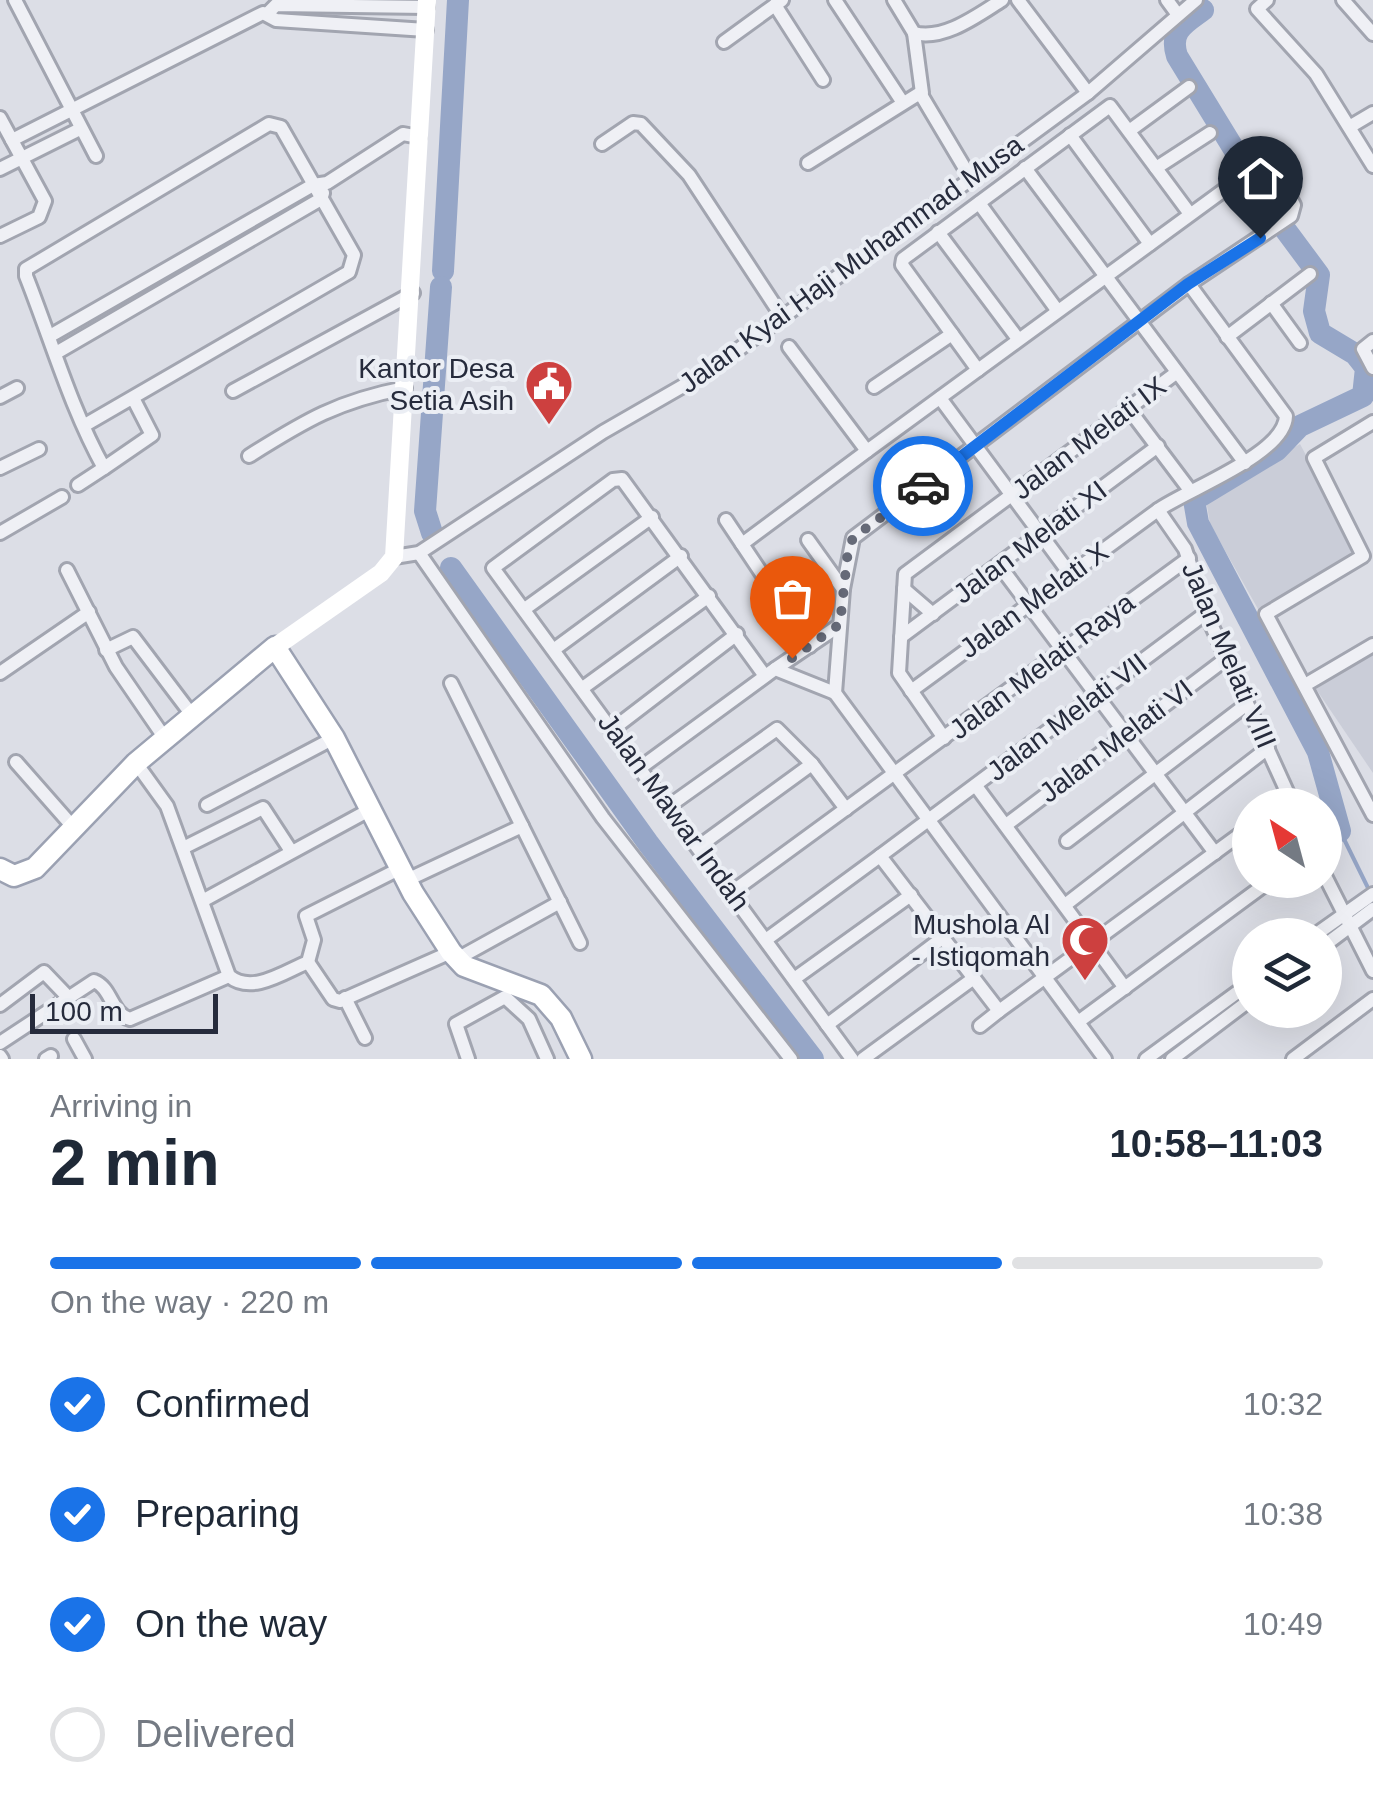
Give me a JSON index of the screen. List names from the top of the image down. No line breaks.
{"streets":{"street":["Jalan Kyai Haji Muhammad Musa","Jalan Melati IX","Jalan Melati XI","Jalan Melati X","Jalan Melati VIII","Jalan Melati Raya","Jalan Melati VII","Jalan Melati VI","Jalan Mawar Indah"]},"crossings":[["Jalan Melati X","Jalan Melati VIII"],["Jalan Melati VIII","Jalan Melati Raya"],["Jalan Melati VIII","Jalan Melati VII"],["Jalan Melati VIII","Jalan Melati VI"],["Jalan Melati Raya","Jalan Mawar Indah"],["Jalan Melati VII","Jalan Mawar Indah"]],"places":{"public building":["Kantor Desa Setia Asih"],"mosque":["Mushola Al - Istiqomah"]},"scale_bar":"100 m","north":"top left","page":{"scale":"100 m","heading":["2 min","Arriving in","10:58–11:03"],"bar":"On the way · 220 m","list":[["Confirmed","10:32"],["Preparing","10:38"],["On the way","10:49"],"Delivered"]}}
